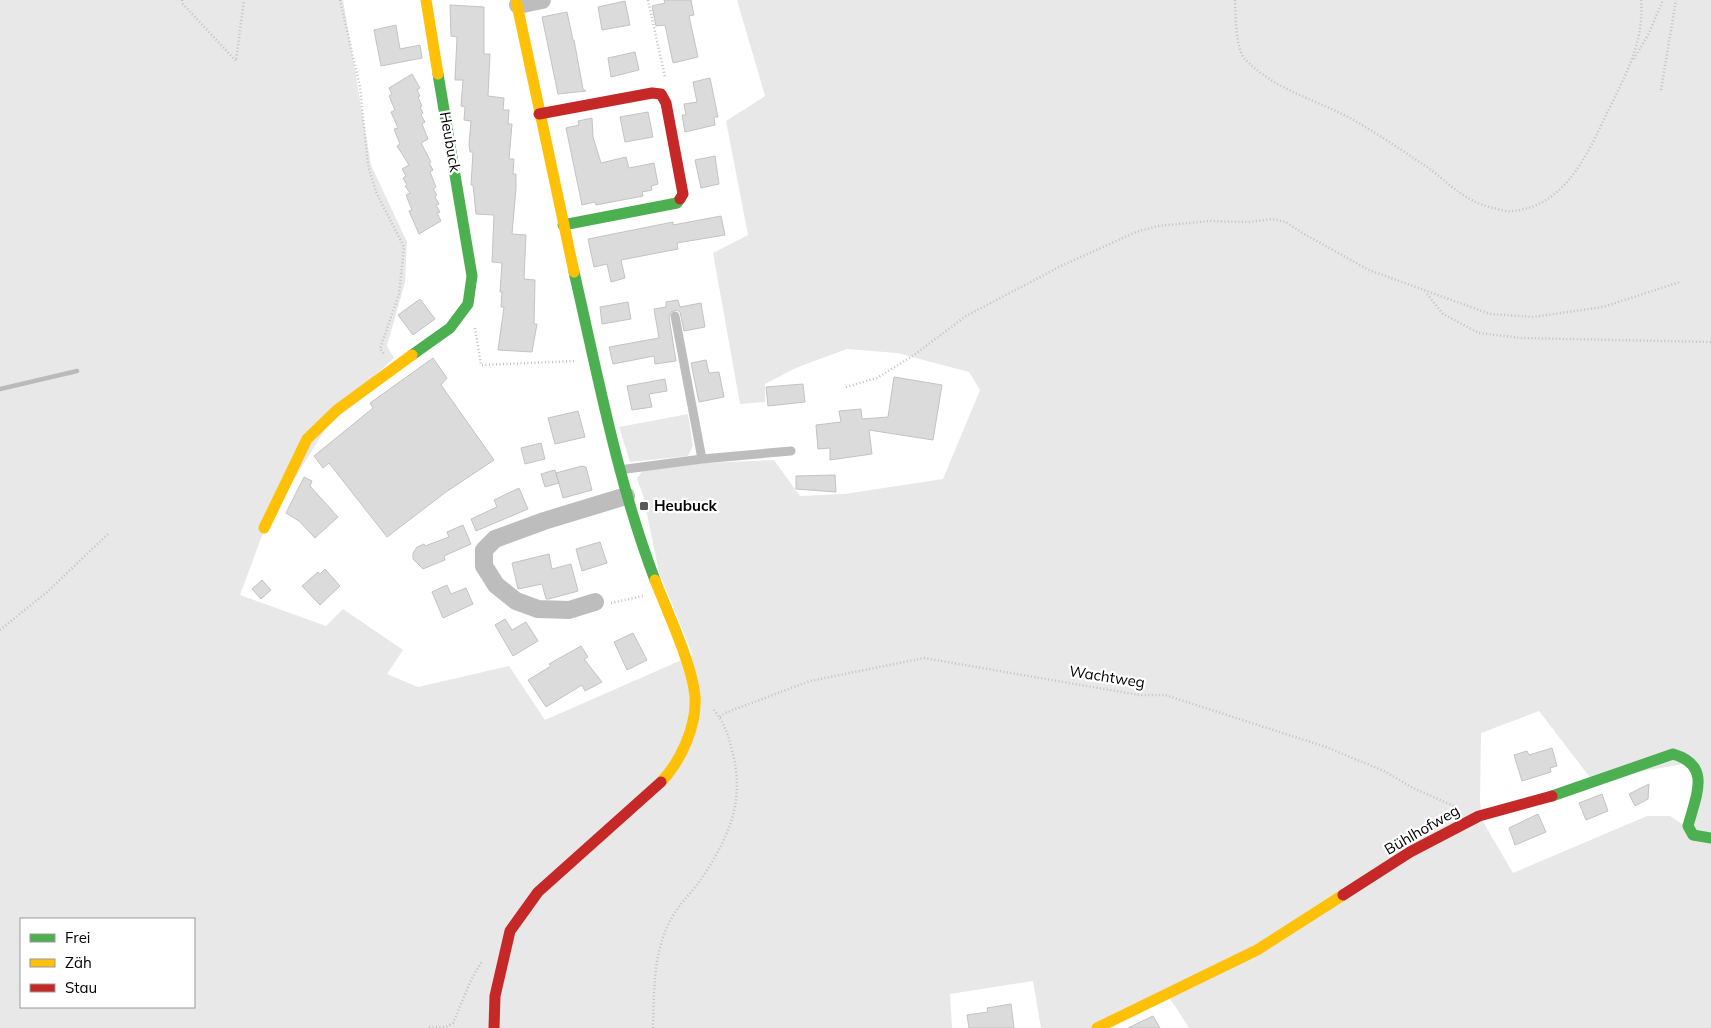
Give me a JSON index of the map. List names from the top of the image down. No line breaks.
{"streets":{"street":["Heubuck","Bühlhofweg"],"path":["Wachtweg"]},"crossings":[["Wachtweg","Bühlhofweg"]],"places":{"transit":["Heubuck"]},"legend":["Frei","Zäh","Stau"]}
